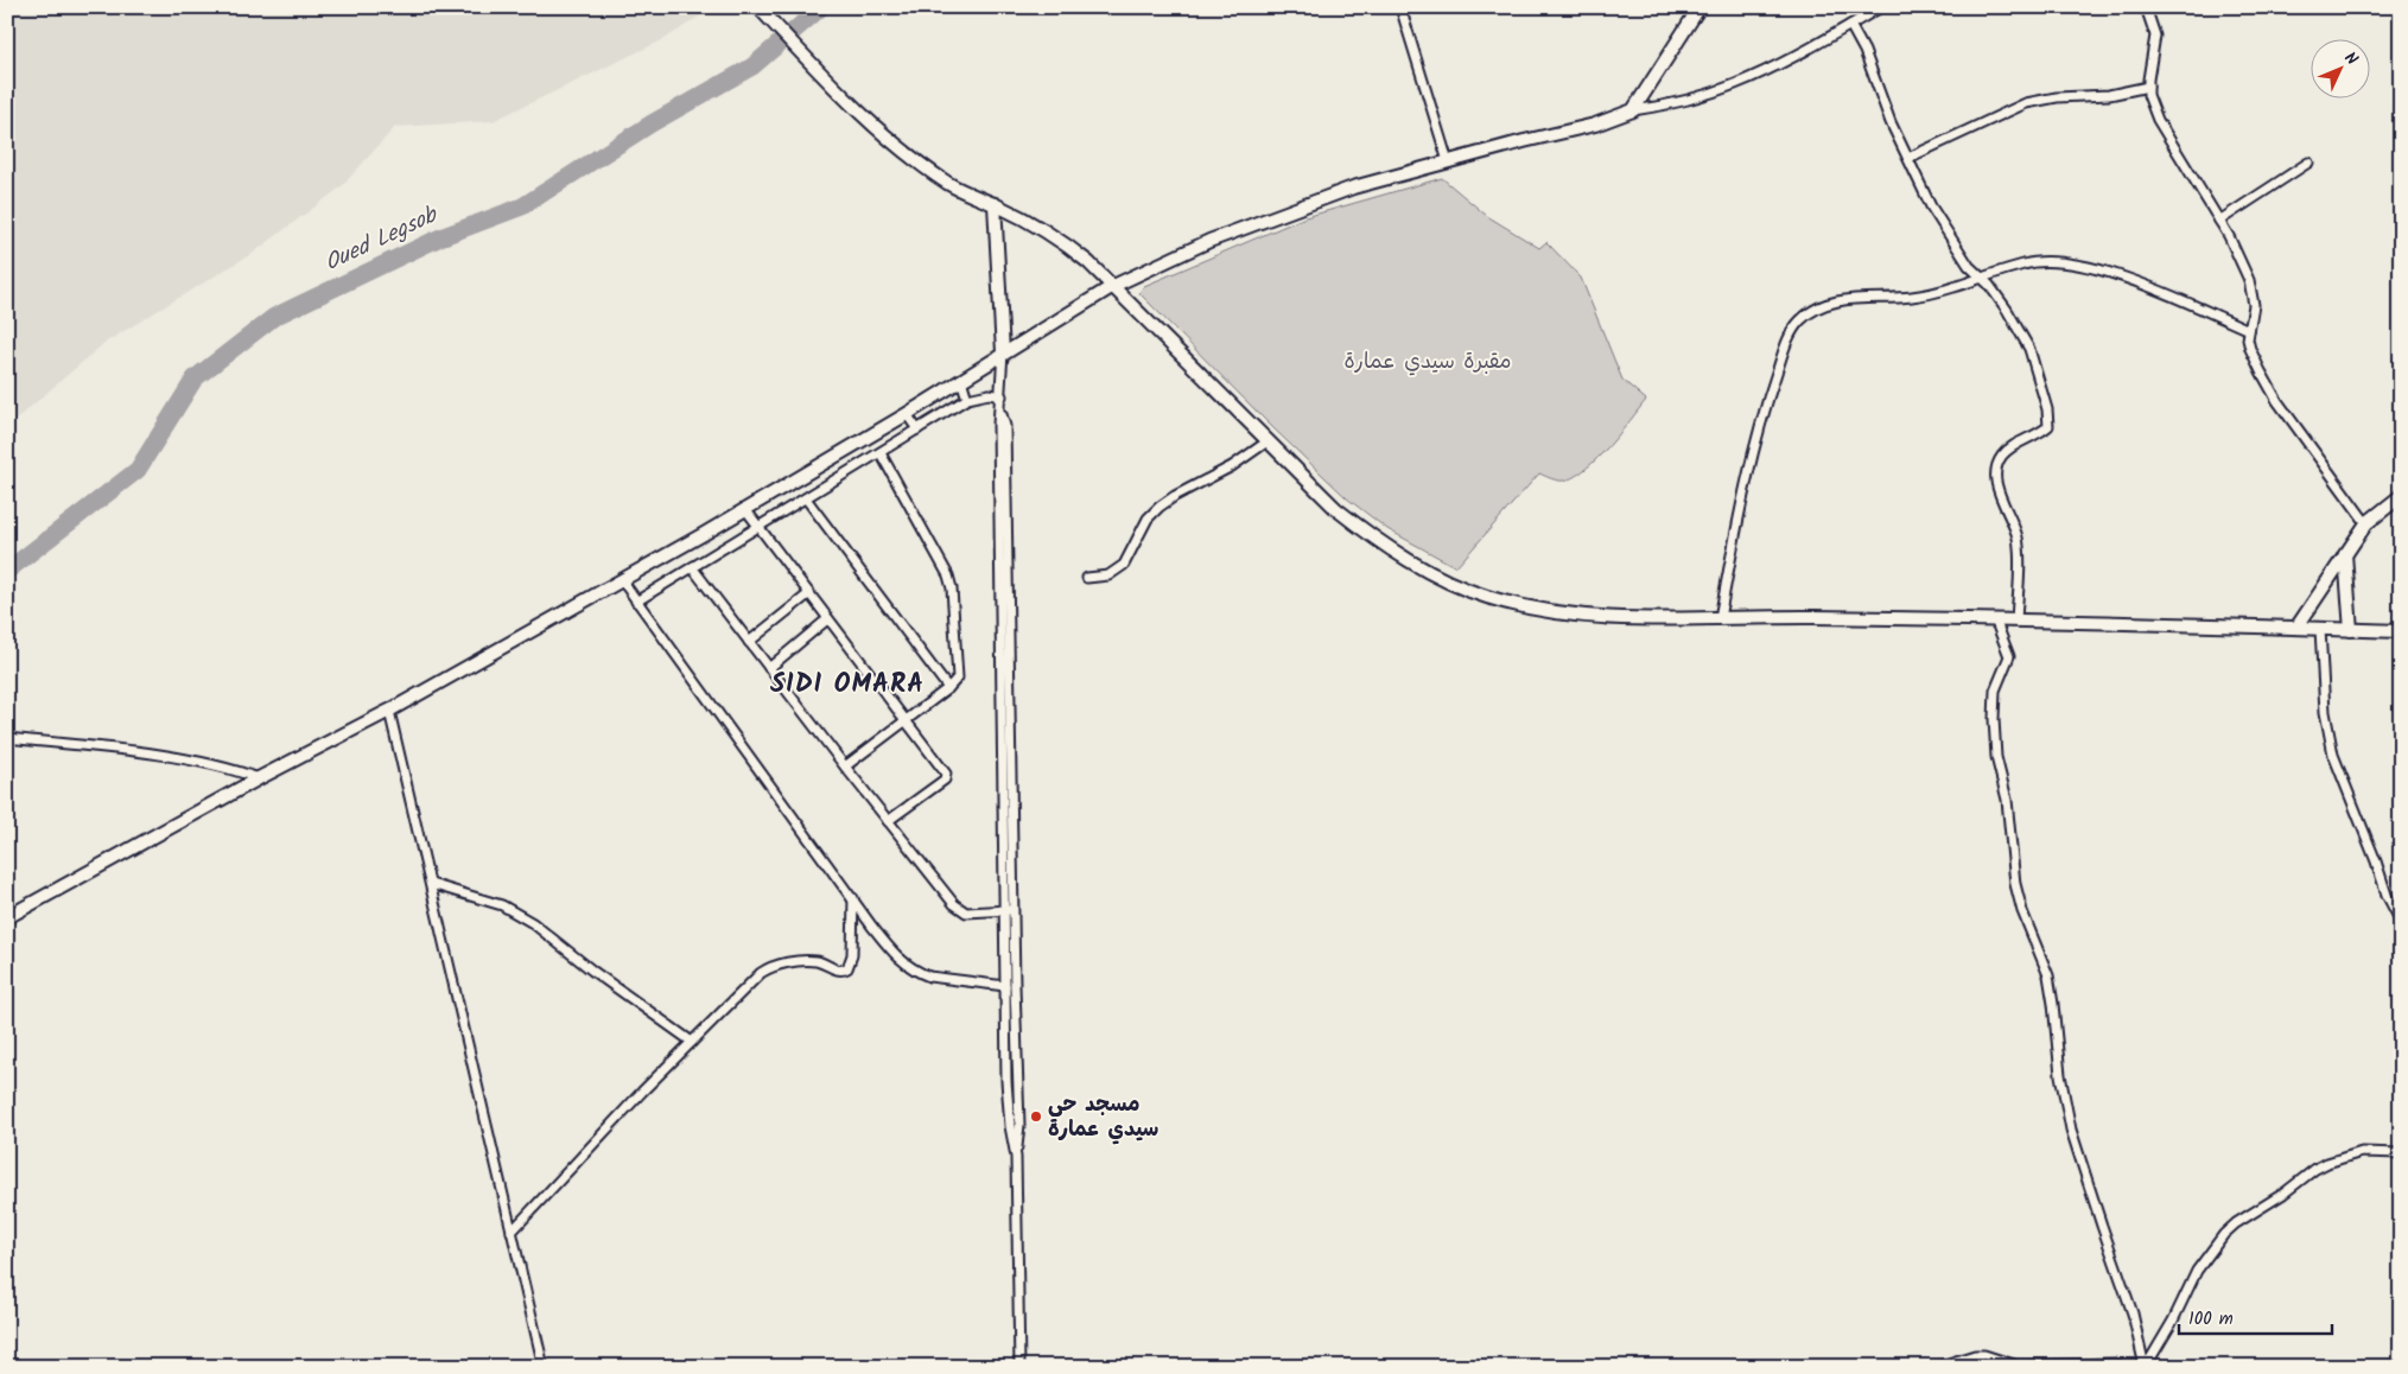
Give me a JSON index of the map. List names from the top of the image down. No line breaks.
{"districts":["SIDI OMARA"],"water":["Oued Legsob"],"parks":["مقبرة سيدي عمارة"],"places":["مسجد حي سيدي عمارة"],"scale_bar":"100 m","north":"top right"}
